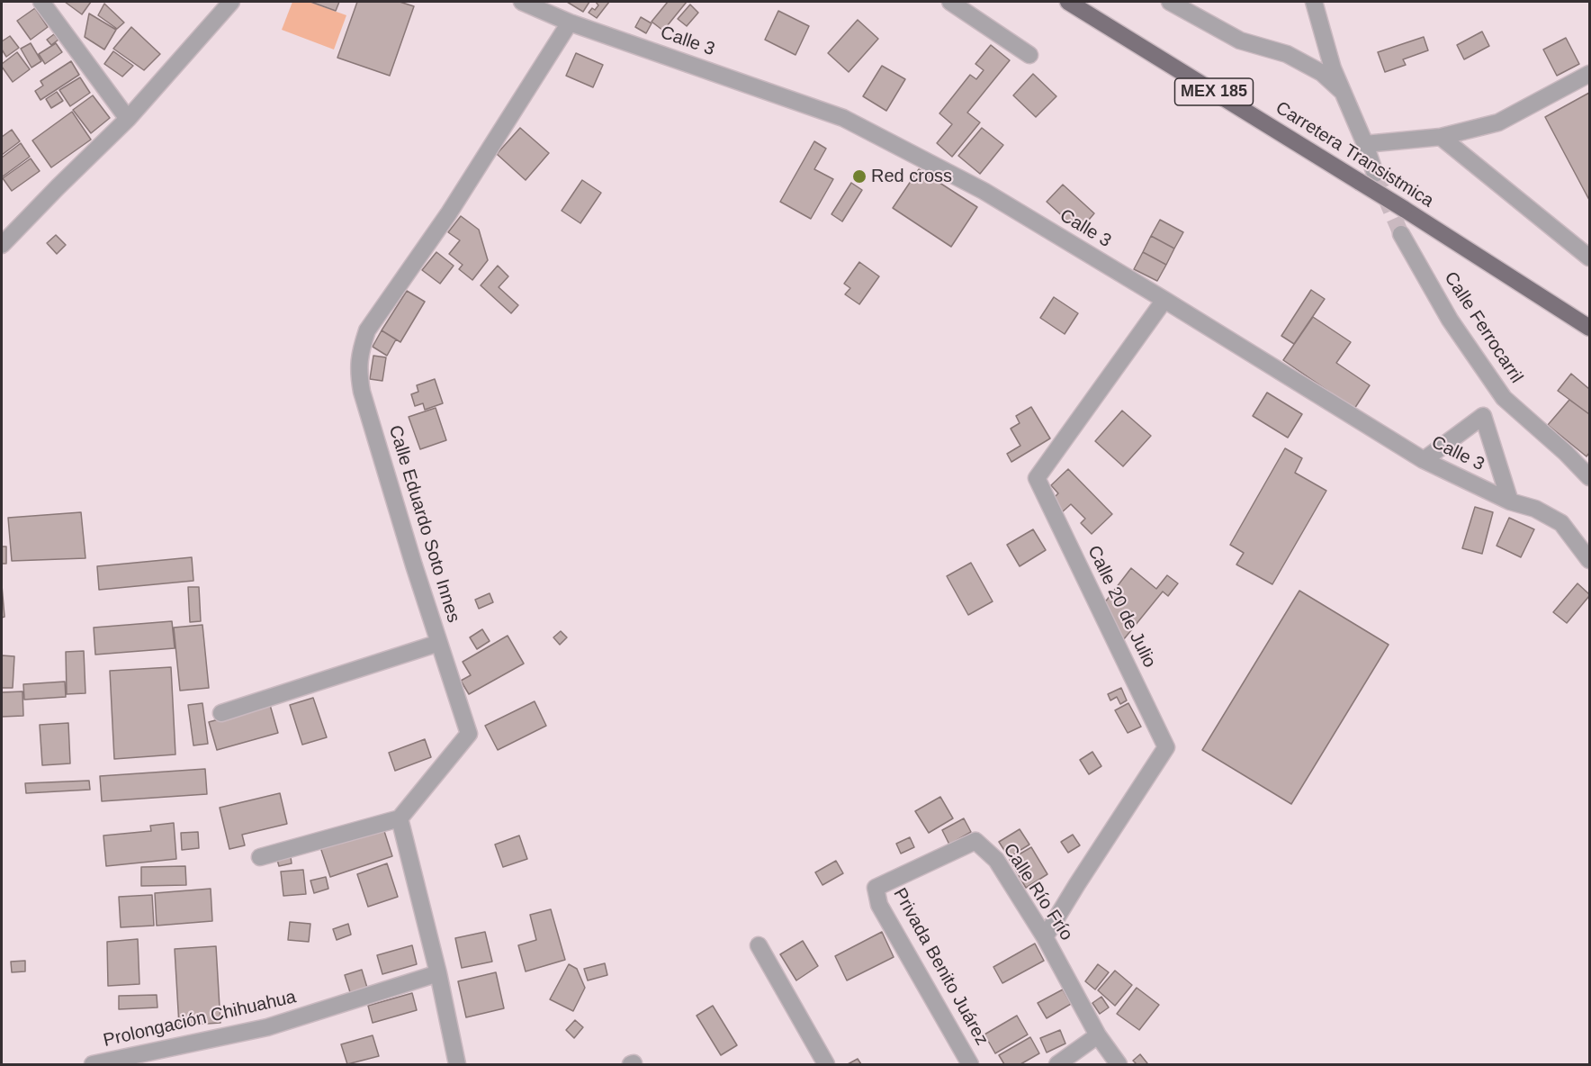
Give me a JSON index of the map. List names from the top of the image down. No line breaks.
{"streets":{"main road":["MEX 185","Carretera Transistmica"],"street":["Calle 3","Calle Ferrocarril","Calle Eduardo Soto Innes","Calle 20 de Julio","Calle Río Frío","Privada Benito Juárez","Prolongación Chihuahua"]},"crossings":[["Calle 3","Calle Eduardo Soto Innes"],["Calle 3","Calle 20 de Julio"],["Calle 20 de Julio","Calle Río Frío"],["Calle Río Frío","Privada Benito Juárez"]],"places":["Red cross"]}
